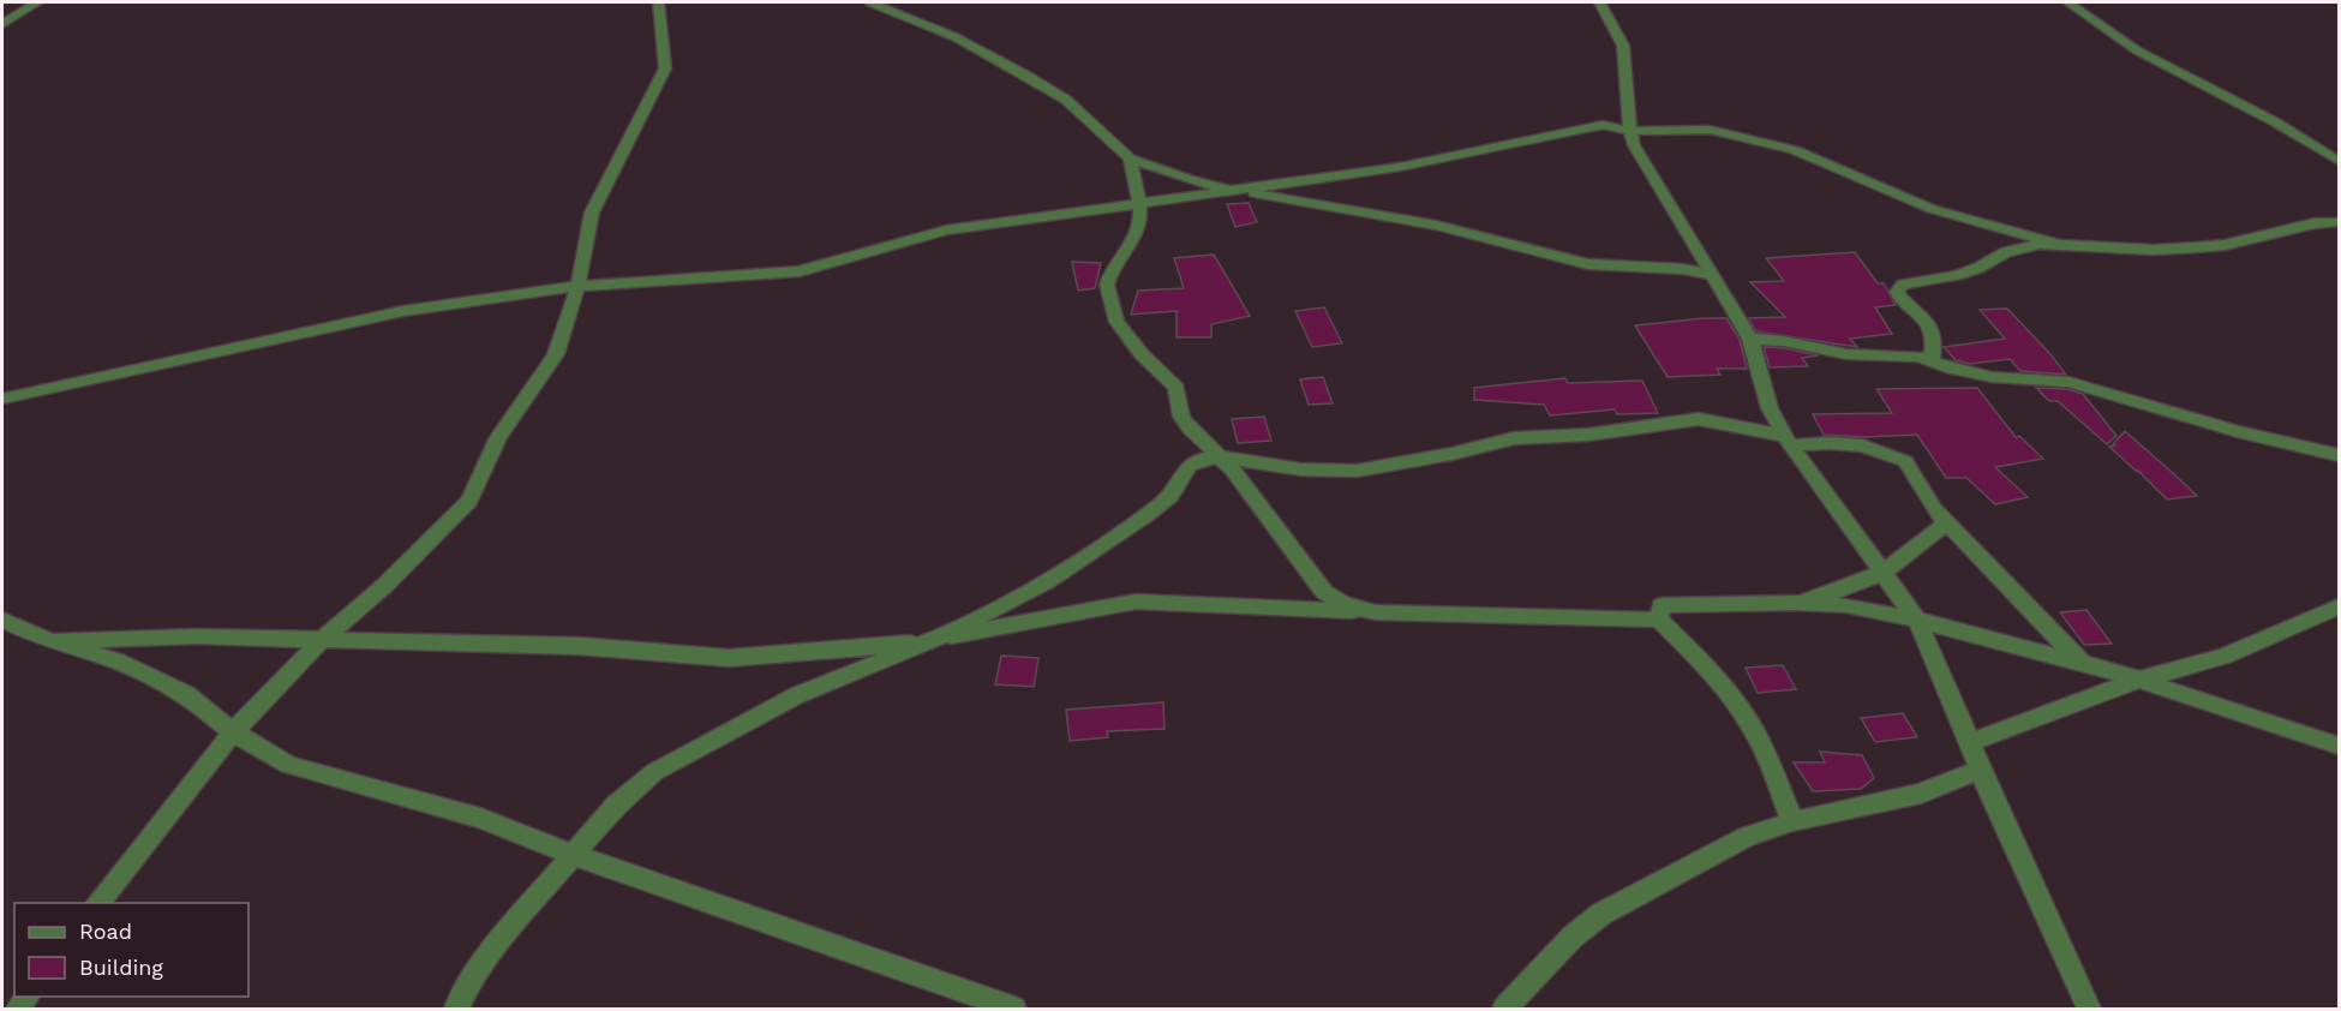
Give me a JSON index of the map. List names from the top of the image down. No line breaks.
{"legend":["Road","Building"]}
